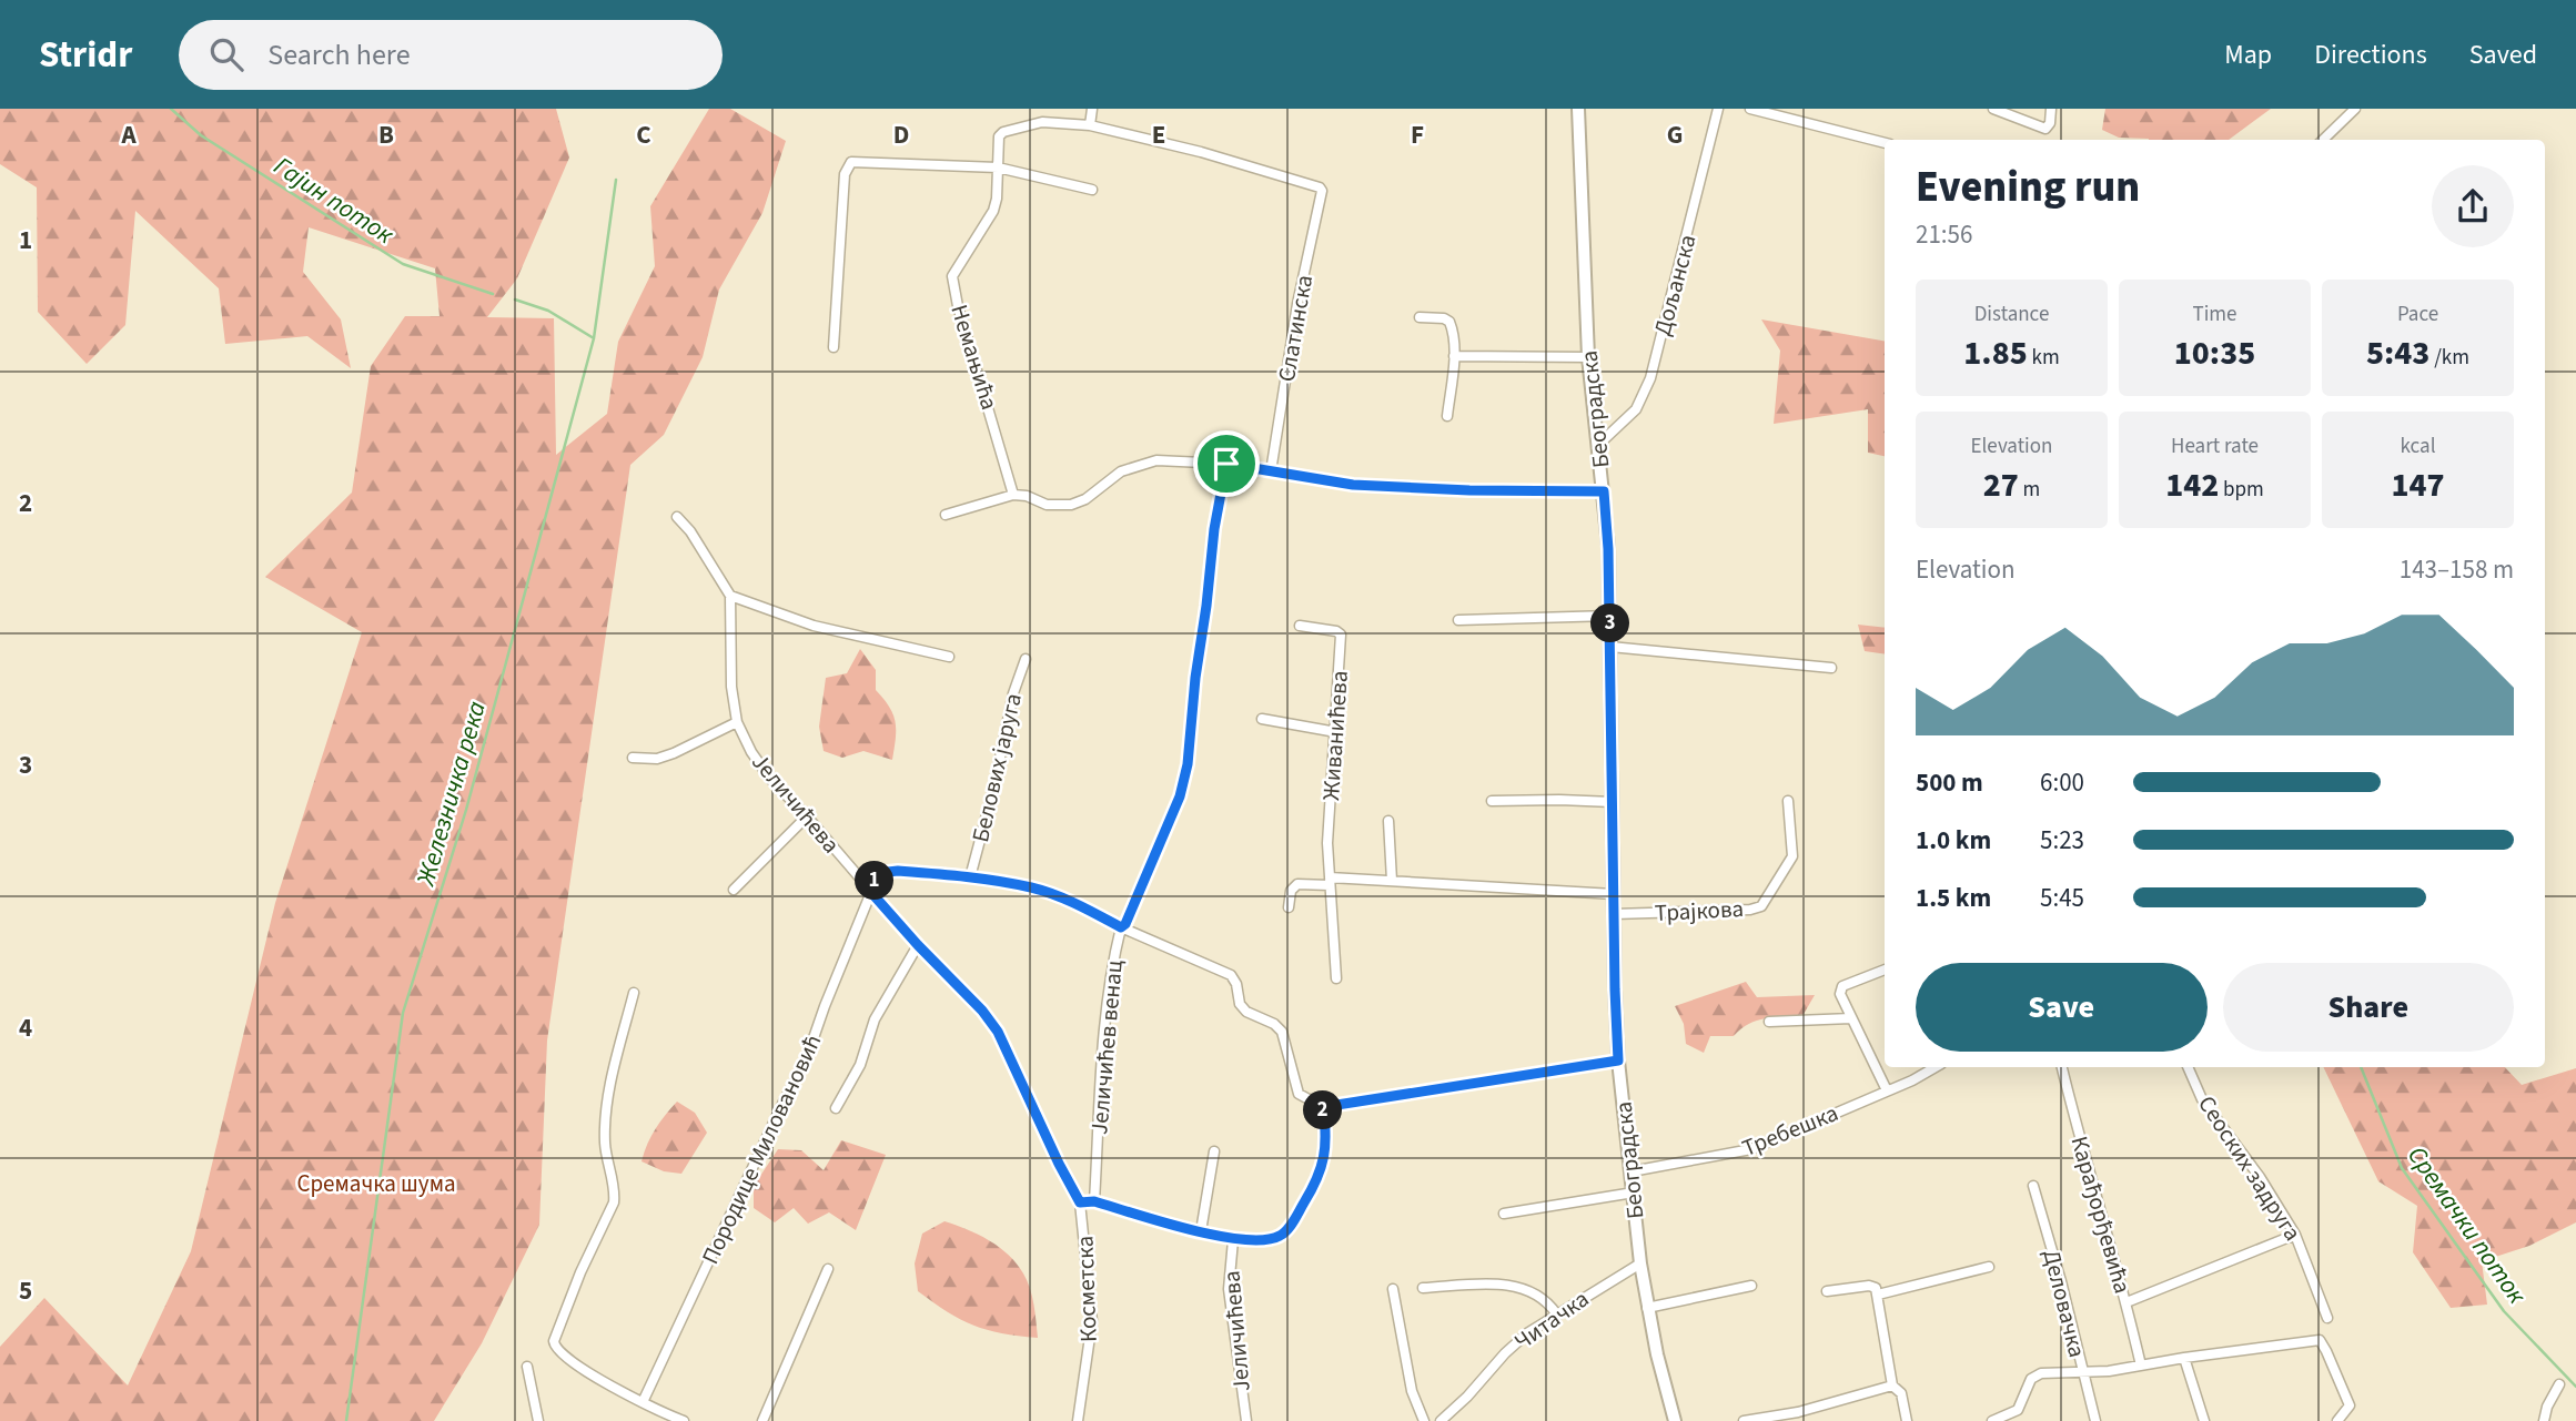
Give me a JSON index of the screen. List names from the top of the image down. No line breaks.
{"streets":{"main road":["Београдска"],"street":["Дољанска","Слатинска","Немањића","Живанићева","Белових јаруга","Јеличићева","Трајкова","Јеличићев венац","Требешка","Породице Миловановић","Сеоских задруга","Карађорђевића","Косметска","Деловачка","Читачка"]},"crossings":[["Дољанска","Београдска"],["Слатинска","Немањића"],["Београдска","Трајкова"],["Београдска","Требешка"],["Београдска","Читачка"],["Јеличићева","Јеличићев венац"],["Јеличићева","Породице Миловановић"],["Јеличићева","Косметска"]],"water":["Гајин поток","Железничка река","Сремачки поток"],"parks":["Сремачка шума"],"page":{"header":"Stridr","search":"Search here","nav":["Map","Directions","Saved"],"heading":["Evening run","21:56"],"stats":[["Distance","1.85 km"],["Time","10:35"],["Pace","5:43 /km"],["Elevation","27 m"],["Heart rate","142 bpm"],["kcal","147"]],"chart":["Elevation","143–158 m"],"pins":["3","1","2"],"list":[{"name":"500 m","note":"6:00"},{"name":"1.0 km","note":"5:23"},{"name":"1.5 km","note":"5:45"}],"buttons":["Save","Share"]},"grid":{"columns":["A","B","C","D","E","F","G"],"rows":["1","2","3","4","5"]}}
